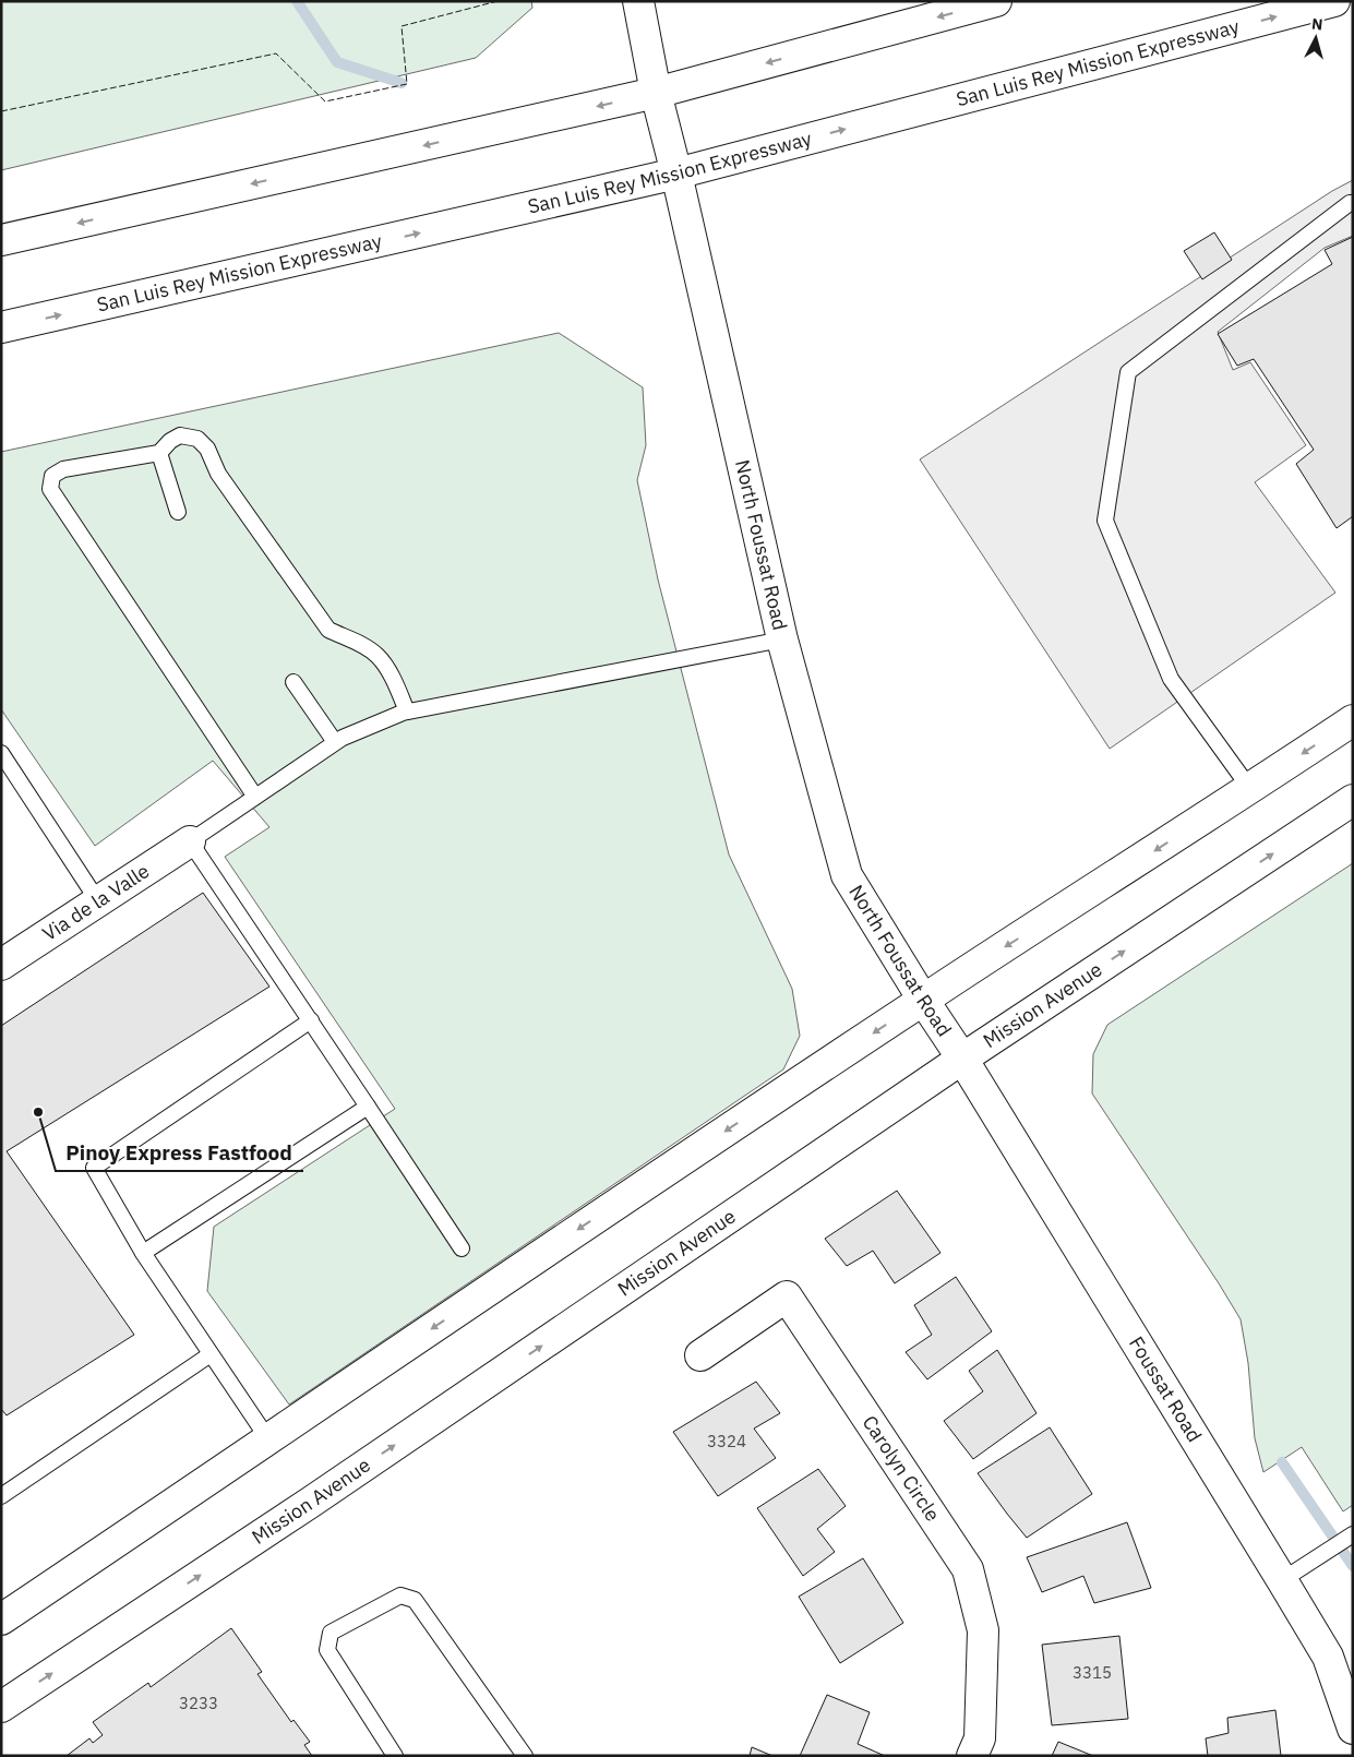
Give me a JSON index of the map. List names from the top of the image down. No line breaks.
{"streets":{"main road":["San Luis Rey Mission Expressway","North Foussat Road","Via de la Valle","Mission Avenue","Foussat Road","Carolyn Circle"]},"crossings":[["San Luis Rey Mission Expressway","North Foussat Road"],["North Foussat Road","Mission Avenue"],["North Foussat Road","Foussat Road"],["Mission Avenue","Foussat Road"]],"places":["Pinoy Express Fastfood"],"house_numbers":["3324","3315","3233"],"north":"top"}
